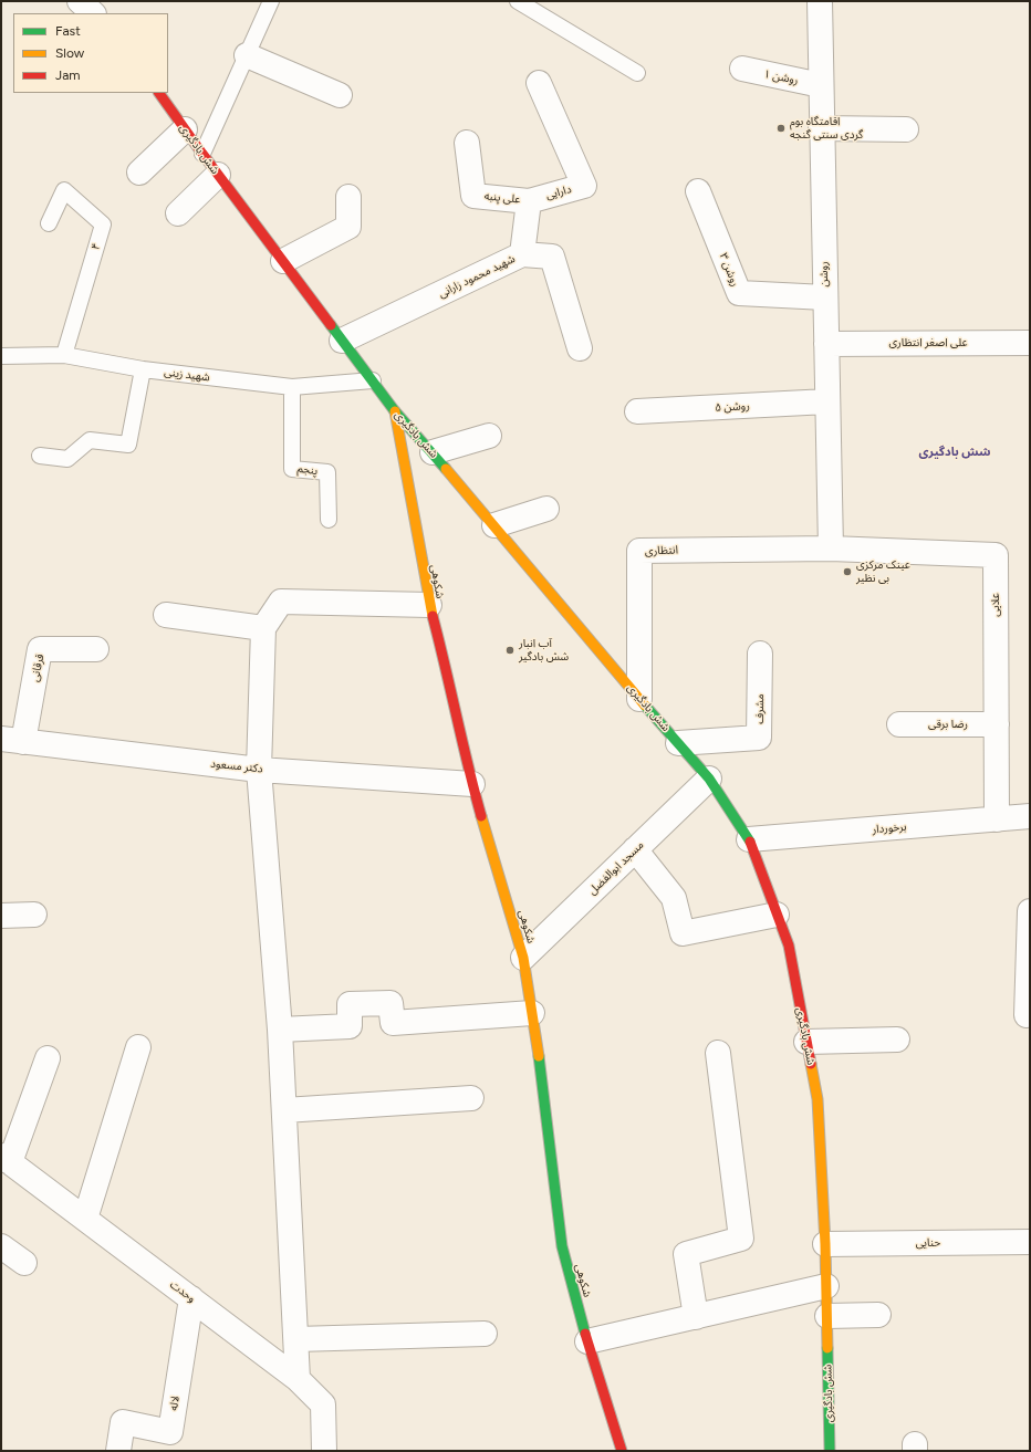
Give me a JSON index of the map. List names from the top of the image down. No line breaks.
{"streets":{"street":["روشن ۱","شش بادگیری","دارایی","علی پنبه","روشن ۳","روشن","شهید محمود زارانی","علی اصغر انتظاری","روشن ۵","انتظاری","شکوهی","علایی","قرقانی","مشرف","رضا برقی","دکتر مسعود","برخوردار","مسجد ابوالفضل","حنایی","وحدت","لاله"],"lane":["۴","شهید زینی","پنجم"]},"crossings":[["روشن ۱","روشن"],["شش بادگیری","شهید محمود زارانی"],["شش بادگیری","شهید زینی"],["شش بادگیری","انتظاری"],["شش بادگیری","شکوهی"],["شش بادگیری","مشرف"],["شش بادگیری","برخوردار"],["شش بادگیری","مسجد ابوالفضل"],["شش بادگیری","حنایی"],["دارایی","علی پنبه"],["۴","شهید زینی"],["روشن ۳","روشن"],["روشن","علی اصغر انتظاری"],["روشن","روشن ۵"],["روشن","انتظاری"],["روشن","علایی"],["شهید زینی","پنجم"],["انتظاری","علایی"],["شکوهی","دکتر مسعود"],["شکوهی","مسجد ابوالفضل"],["علایی","رضا برقی"],["علایی","برخوردار"],["قرقانی","دکتر مسعود"],["وحدت","لاله"]],"districts":["شش بادگیری"],"places":["اقامتگاه بوم گردی سنتی گنجه","عینک مرکزی بی نظیر","آب انبار شش بادگیر"],"legend":["Fast","Slow","Jam"]}
